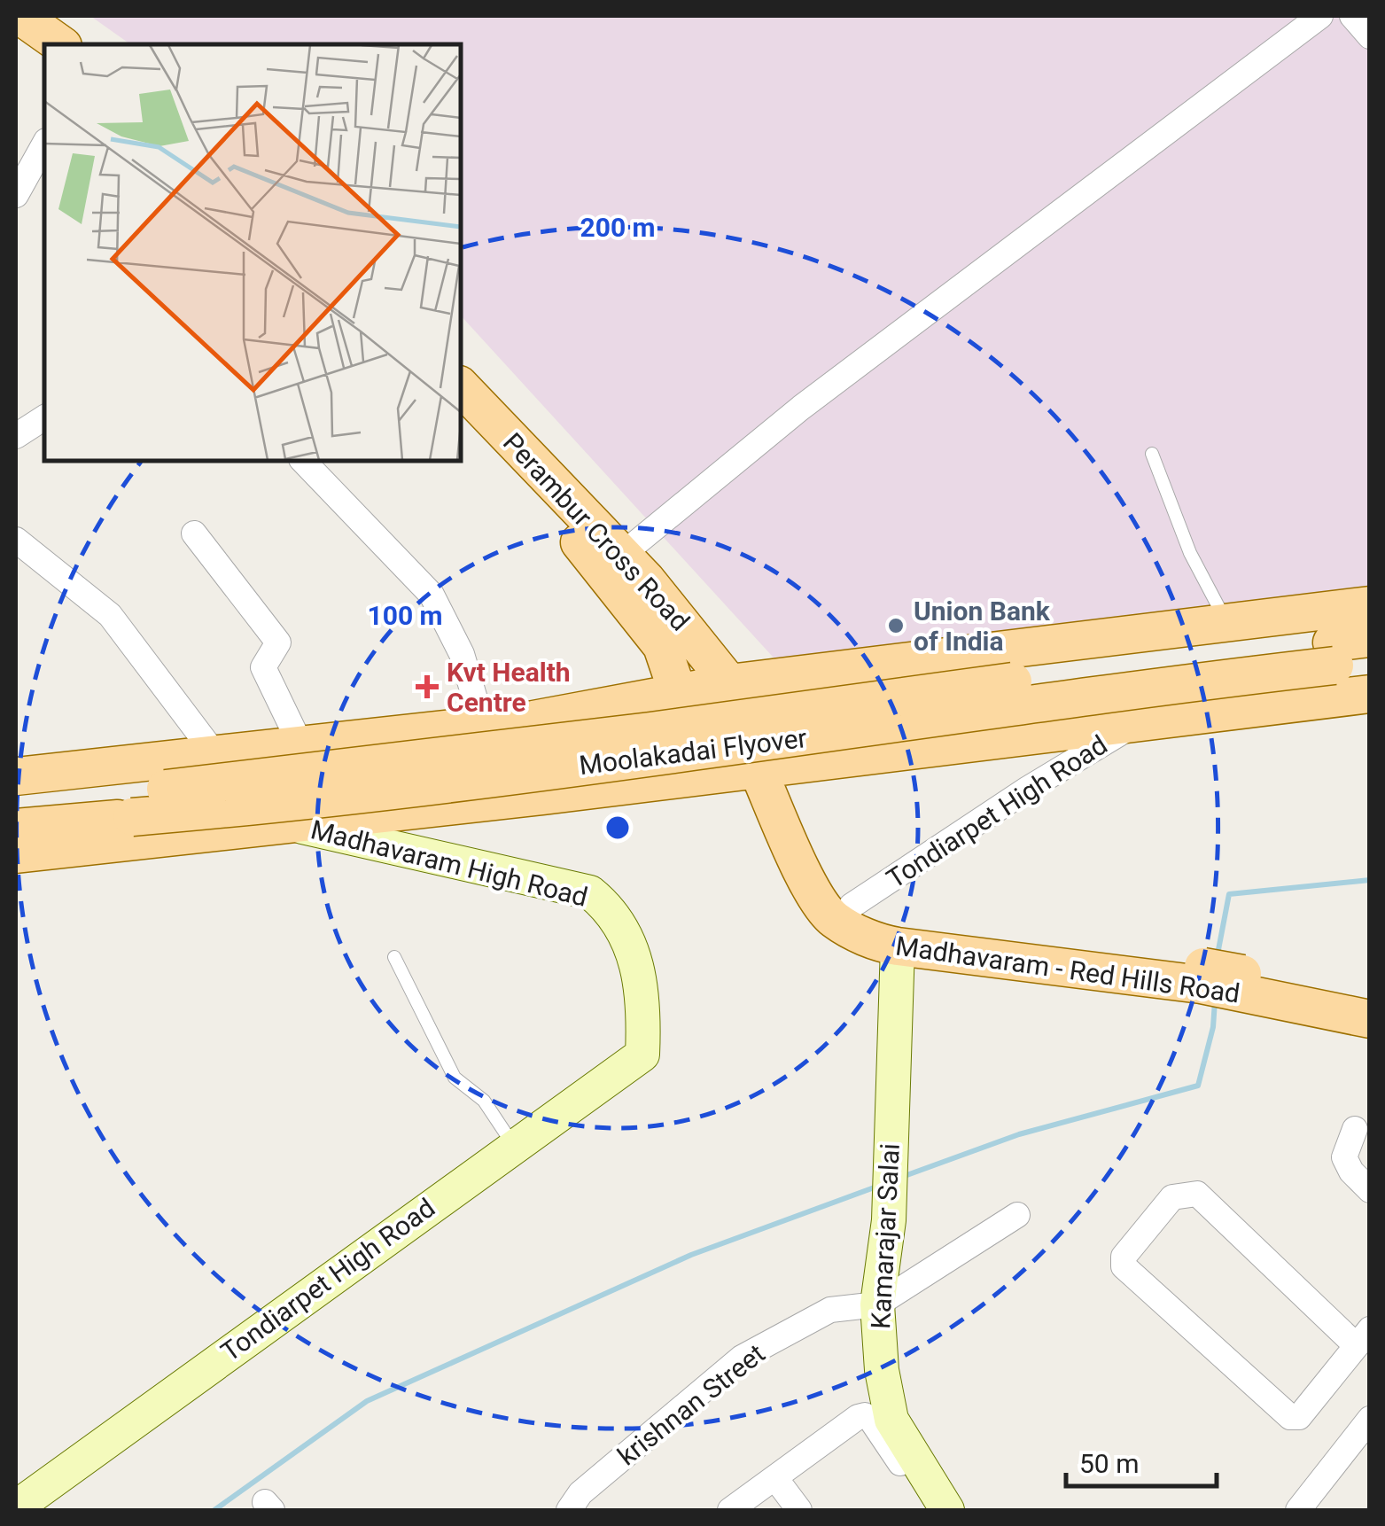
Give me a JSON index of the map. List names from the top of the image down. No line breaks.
{"streets":{"main road":["Perambur Cross Road","Moolakadai Flyover","Madhavaram - Red Hills Road"],"street":["Tondiarpet High Road","Madhavaram High Road","Kamarajar Salai","krishnan Street"]},"crossings":[["Tondiarpet High Road","Madhavaram High Road"],["Tondiarpet High Road","Madhavaram - Red Hills Road"],["Madhavaram - Red Hills Road","Kamarajar Salai"],["Kamarajar Salai","krishnan Street"]],"places":{"other":["Union Bank of India"],"health":["Kvt Health Centre"]},"scale_bar":"50 m","rings":["200 m","100 m"]}
